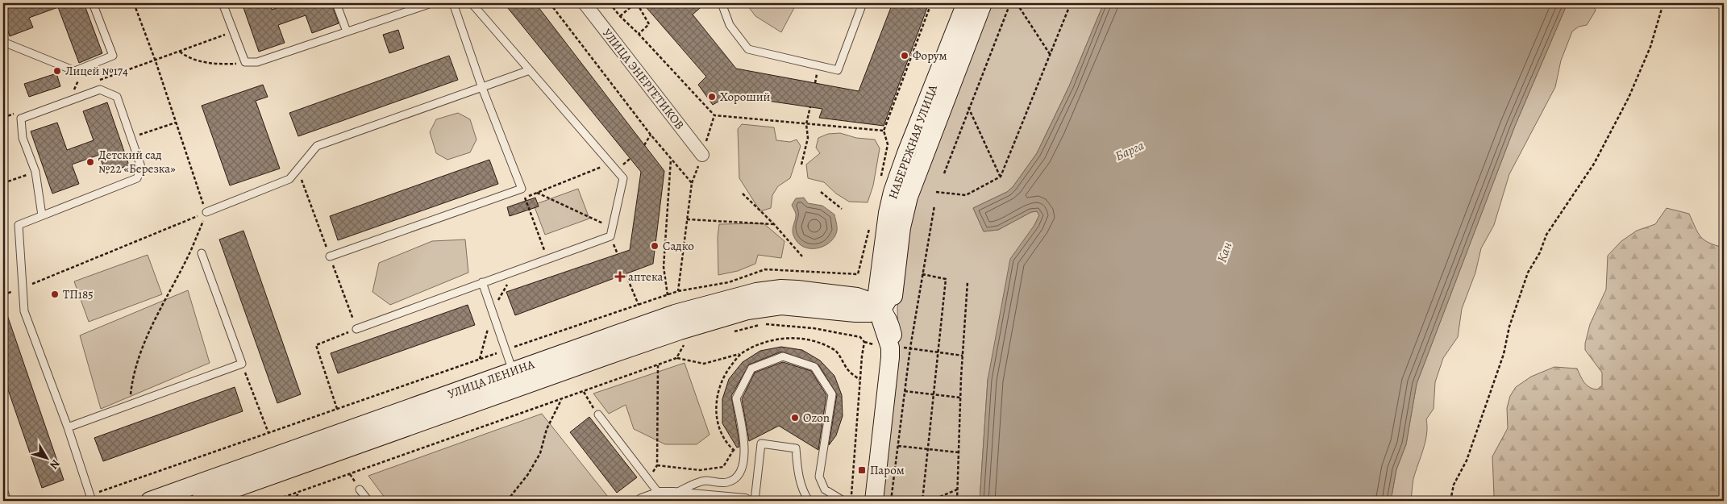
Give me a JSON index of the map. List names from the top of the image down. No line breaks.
{"streets":{"main road":["НАБЕРЕЖНАЯ УЛИЦА","УЛИЦА ЛЕНИНА"],"street":["УЛИЦА ЭНЕРГЕТИКОВ"]},"crossings":[["НАБЕРЕЖНАЯ УЛИЦА","УЛИЦА ЛЕНИНА"]],"water":["Барга","Кан"],"places":{"other":["Форум","Лицей №174","Хороший","Детский сад №22 «Березка»","Садко","ТП185","Ozon"],"health":["аптека"],"transit":["Паром"]},"north":"bottom right"}
